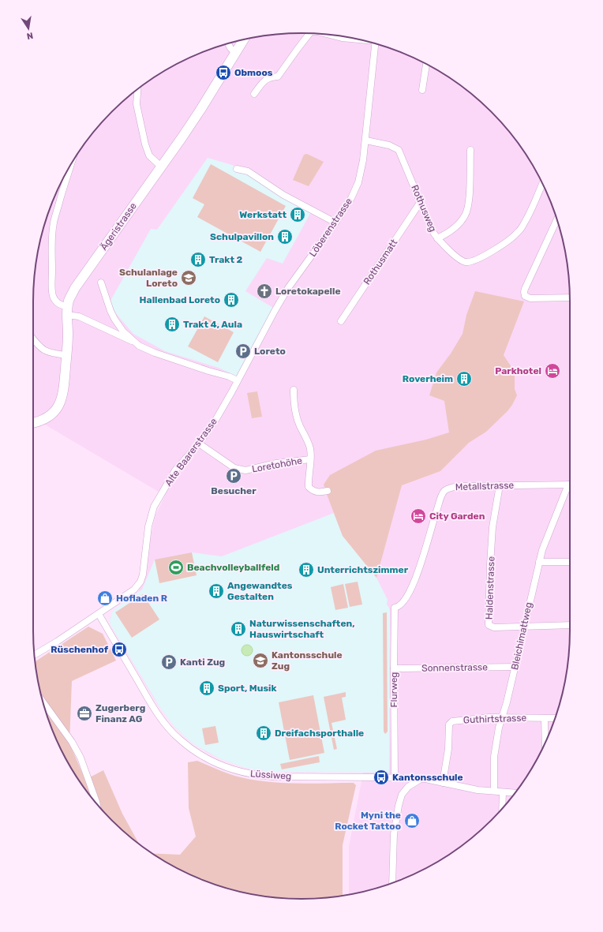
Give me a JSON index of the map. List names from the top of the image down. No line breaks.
{"streets":{"main road":["Ägeristrasse"],"street":["Rothusweg","Löberenstrasse","Rothusmatt","Alte Baarerstrasse","Loretohöhe","Metallstrasse","Haldenstrasse","Bleichimattweg","Sonnenstrasse","Flurweg","Guthirtstrasse","Lüssiweg"]},"crossings":[["Rothusweg","Löberenstrasse"],["Rothusweg","Rothusmatt"],["Löberenstrasse","Alte Baarerstrasse"],["Alte Baarerstrasse","Loretohöhe"],["Alte Baarerstrasse","Lüssiweg"],["Metallstrasse","Haldenstrasse"],["Metallstrasse","Flurweg"],["Haldenstrasse","Bleichimattweg"],["Bleichimattweg","Sonnenstrasse"],["Bleichimattweg","Guthirtstrasse"],["Bleichimattweg","Lüssiweg"],["Sonnenstrasse","Flurweg"],["Flurweg","Lüssiweg"],["Guthirtstrasse","Lüssiweg"]],"places":{"bus stop":["Obmoos","Rüschenhof","Kantonsschule"],"building":["Werkstatt","Schulpavillon","Trakt 2","Hallenbad Loreto","Trakt 4, Aula","Roverheim","Unterrichtszimmer","Angewandtes Gestalten","Naturwissenschaften, Hauswirtschaft","Sport, Musik","Dreifachsporthalle"],"school or university":["Schulanlage Loreto","Kantonsschule Zug"],"church":["Loretokapelle"],"parking":["Loreto","Besucher","Kanti Zug"],"hotel":["Parkhotel","City Garden"],"sports":["Beachvolleyballfeld"],"shop":["Hofladen R","Myni the Rocket Tattoo"],"office":["Zugerberg Finanz AG"]},"north":"bottom"}
